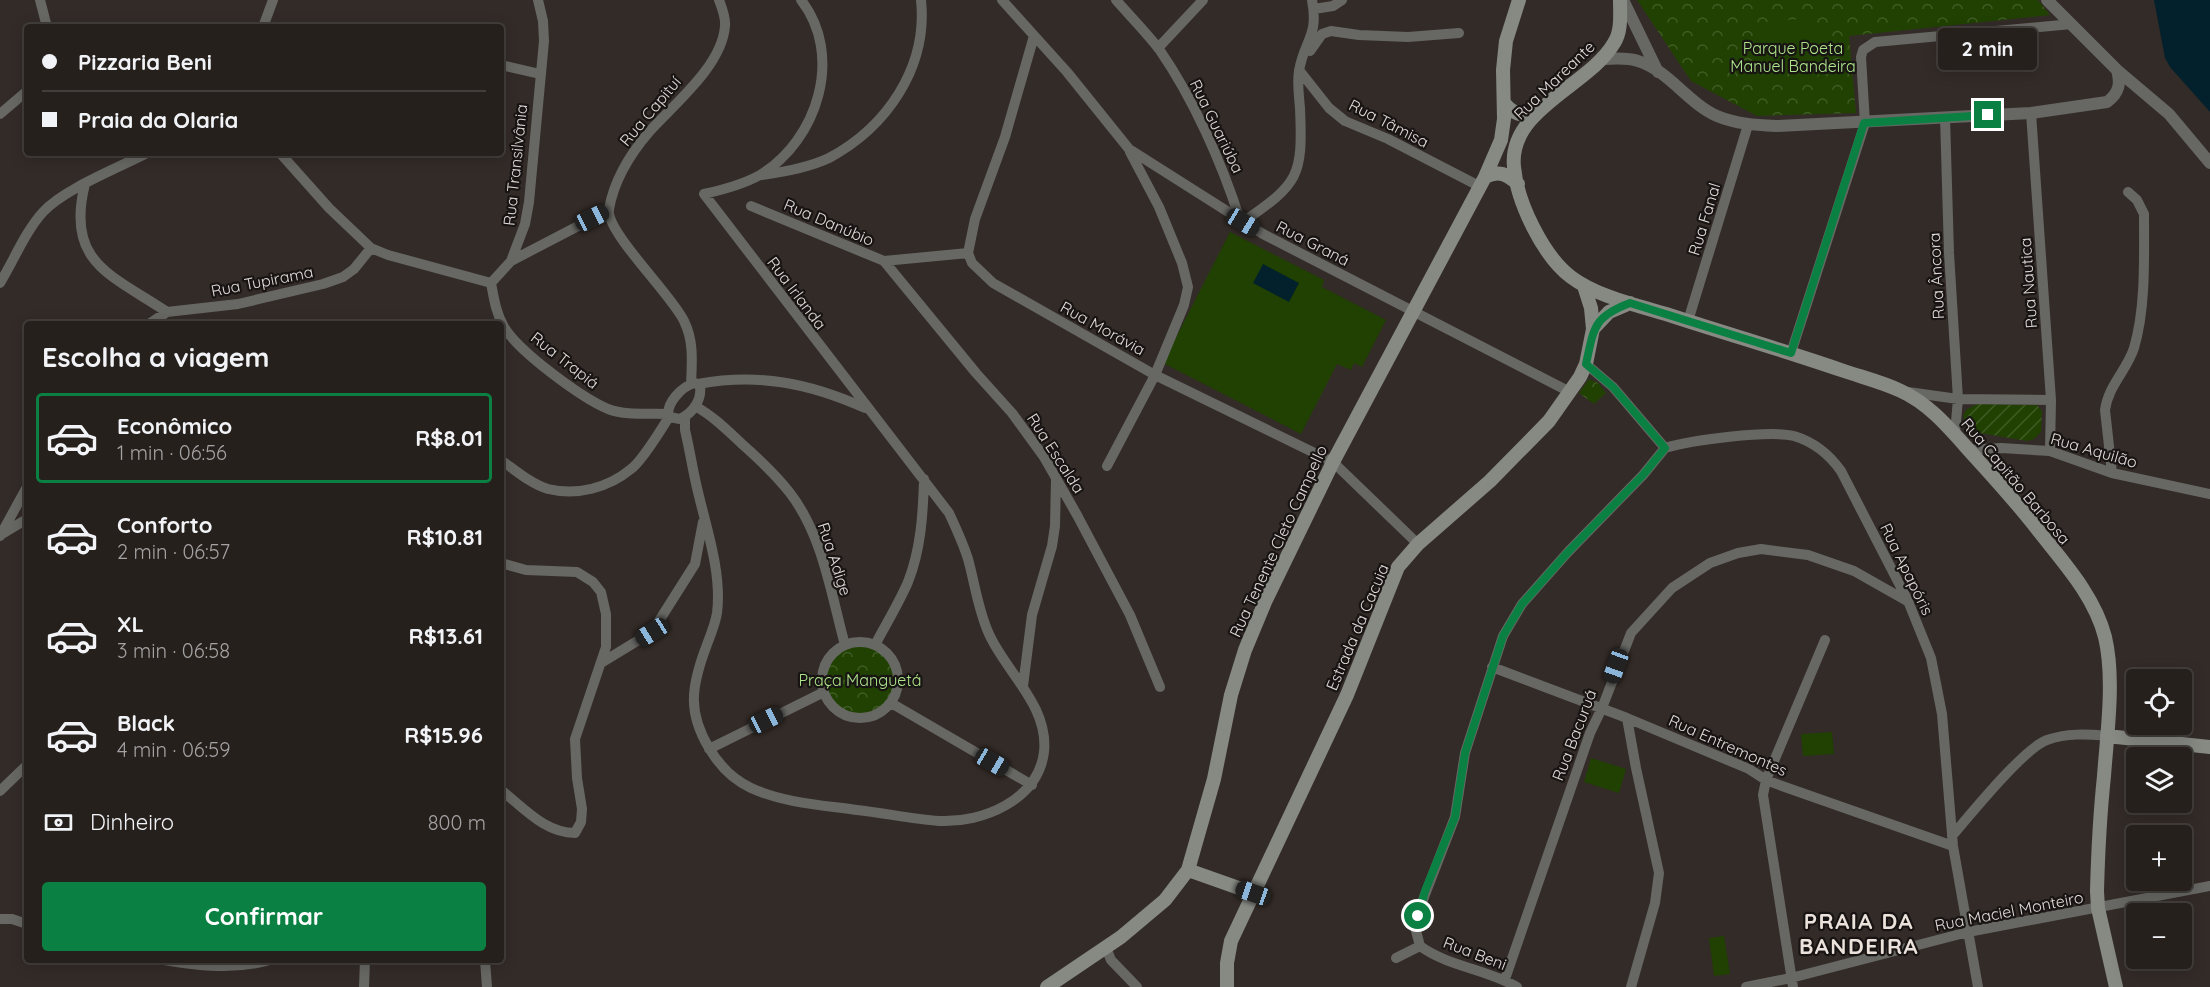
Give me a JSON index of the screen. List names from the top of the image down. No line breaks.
{"streets":{"main road":["Rua Mareante","Rua Capitão Barbosa","Rua Tenente Cleto Campello","Estrada da Cacuia"],"street":["Rua Capituí","Rua Tâmisa","Rua Guariúba","Rua Transilvânia","Rua Fanal","Rua Danúbio","Rua Graná","Rua Âncora","Rua Tupirama","Rua Nautica","Rua Irlanda","Rua Morávia","Rua Trapiá","Rua Aquilão","Rua Escalda","Rua Adige","Rua Apapóris","Rua Bacuruá","Rua Entremontes","Rua Maciel Monteiro","Rua Beni"]},"crossings":[["Rua Mareante","Rua Capitão Barbosa"],["Rua Tâmisa","Rua Tenente Cleto Campello"],["Rua Guariúba","Rua Graná"],["Rua Transilvânia","Rua Trapiá"],["Rua Fanal","Rua Capitão Barbosa"],["Rua Danúbio","Rua Morávia"],["Rua Danúbio","Rua Escalda"],["Rua Graná","Rua Tenente Cleto Campello"],["Rua Graná","Estrada da Cacuia"],["Rua Âncora","Rua Capitão Barbosa"],["Rua Nautica","Rua Aquilão"],["Rua Morávia","Rua Tenente Cleto Campello"],["Rua Morávia","Estrada da Cacuia"],["Rua Aquilão","Rua Capitão Barbosa"],["Rua Capitão Barbosa","Estrada da Cacuia"],["Rua Capitão Barbosa","Rua Maciel Monteiro"],["Rua Apapóris","Rua Bacuruá"],["Rua Apapóris","Rua Entremontes"],["Rua Apapóris","Rua Maciel Monteiro"],["Rua Apapóris","Rua Beni"],["Rua Bacuruá","Rua Entremontes"],["Rua Bacuruá","Rua Beni"],["Rua Entremontes","Rua Beni"]],"districts":["PRAIA DA BANDEIRA"],"parks":["Parque Poeta Manuel Bandeira","Praça Manguetá"],"page":{"banner":["Pizzaria Beni","Praia da Olaria"],"bubble":"2 min","heading":"Escolha a viagem","list":[{"name":"Econômico","note":"1 min · 06:56","value":"R$8.01"},{"name":"Conforto","note":"2 min · 06:57","value":"R$10.81"},{"name":"XL","note":"3 min · 06:58","value":"R$13.61"},{"name":"Black","note":"4 min · 06:59","value":"R$15.96"}],"map_buttons":["+","−"],"pay":["Dinheiro","800 m"],"buttons":"Confirmar"}}
